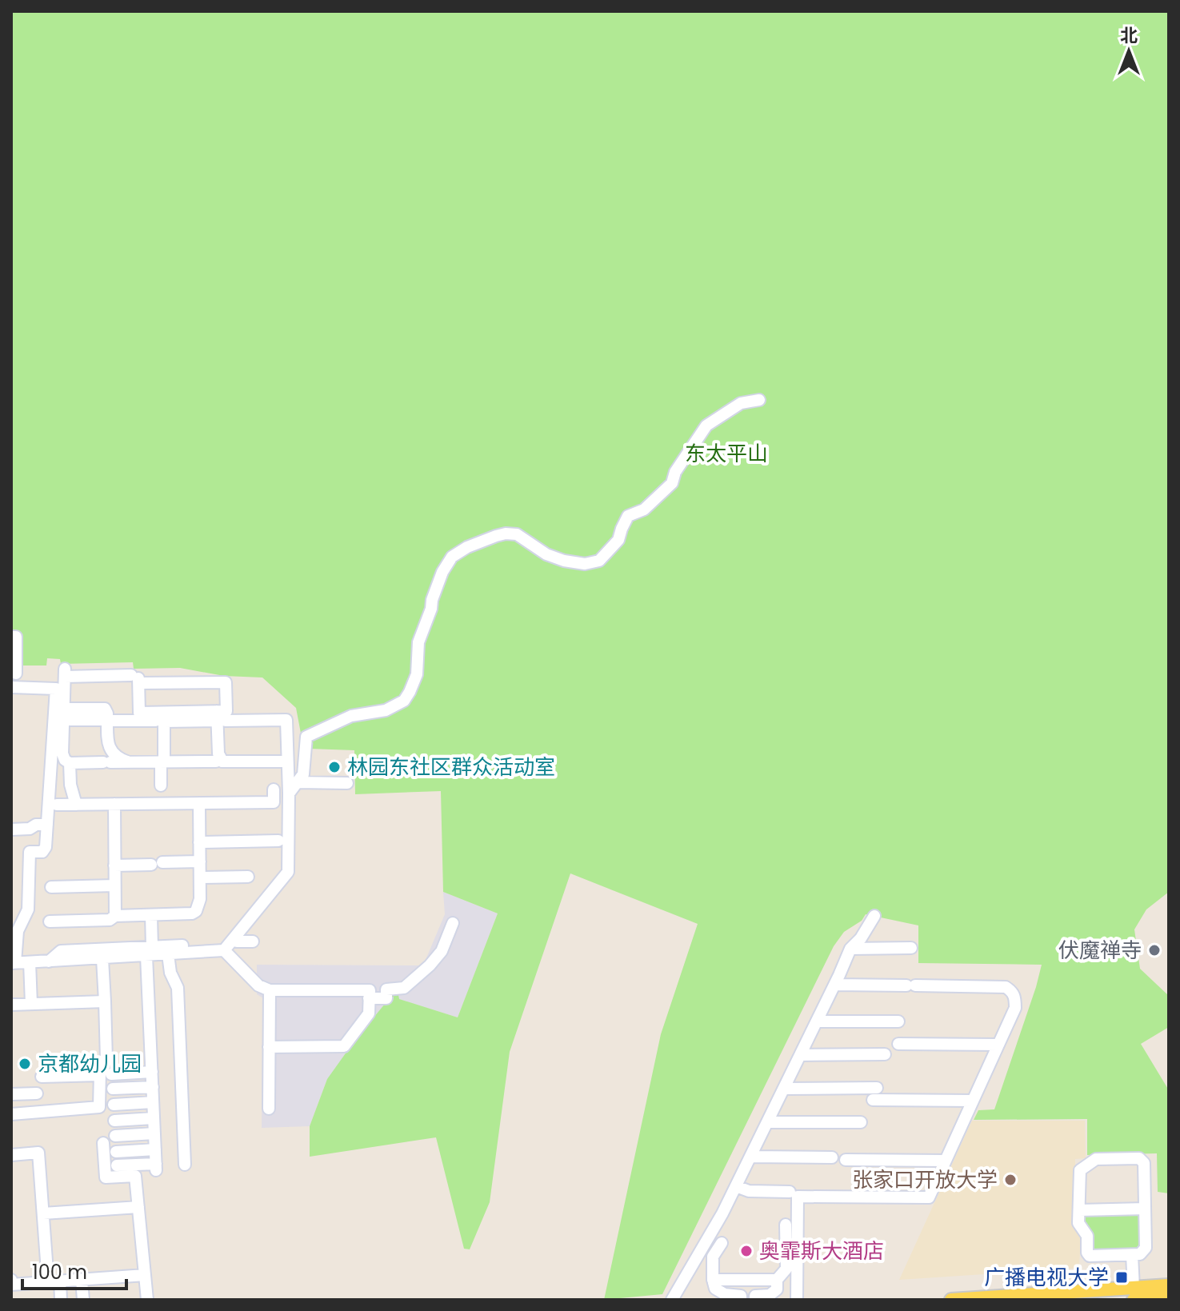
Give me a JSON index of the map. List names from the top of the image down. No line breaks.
{"parks":["东太平山"],"places":{"other":["林园东社区群众活动室","伏魔禅寺","京都幼儿园","张家口开放大学","奥霏斯大酒店"],"transit":["广播电视大学"]},"scale_bar":"100 m","north":"top"}
